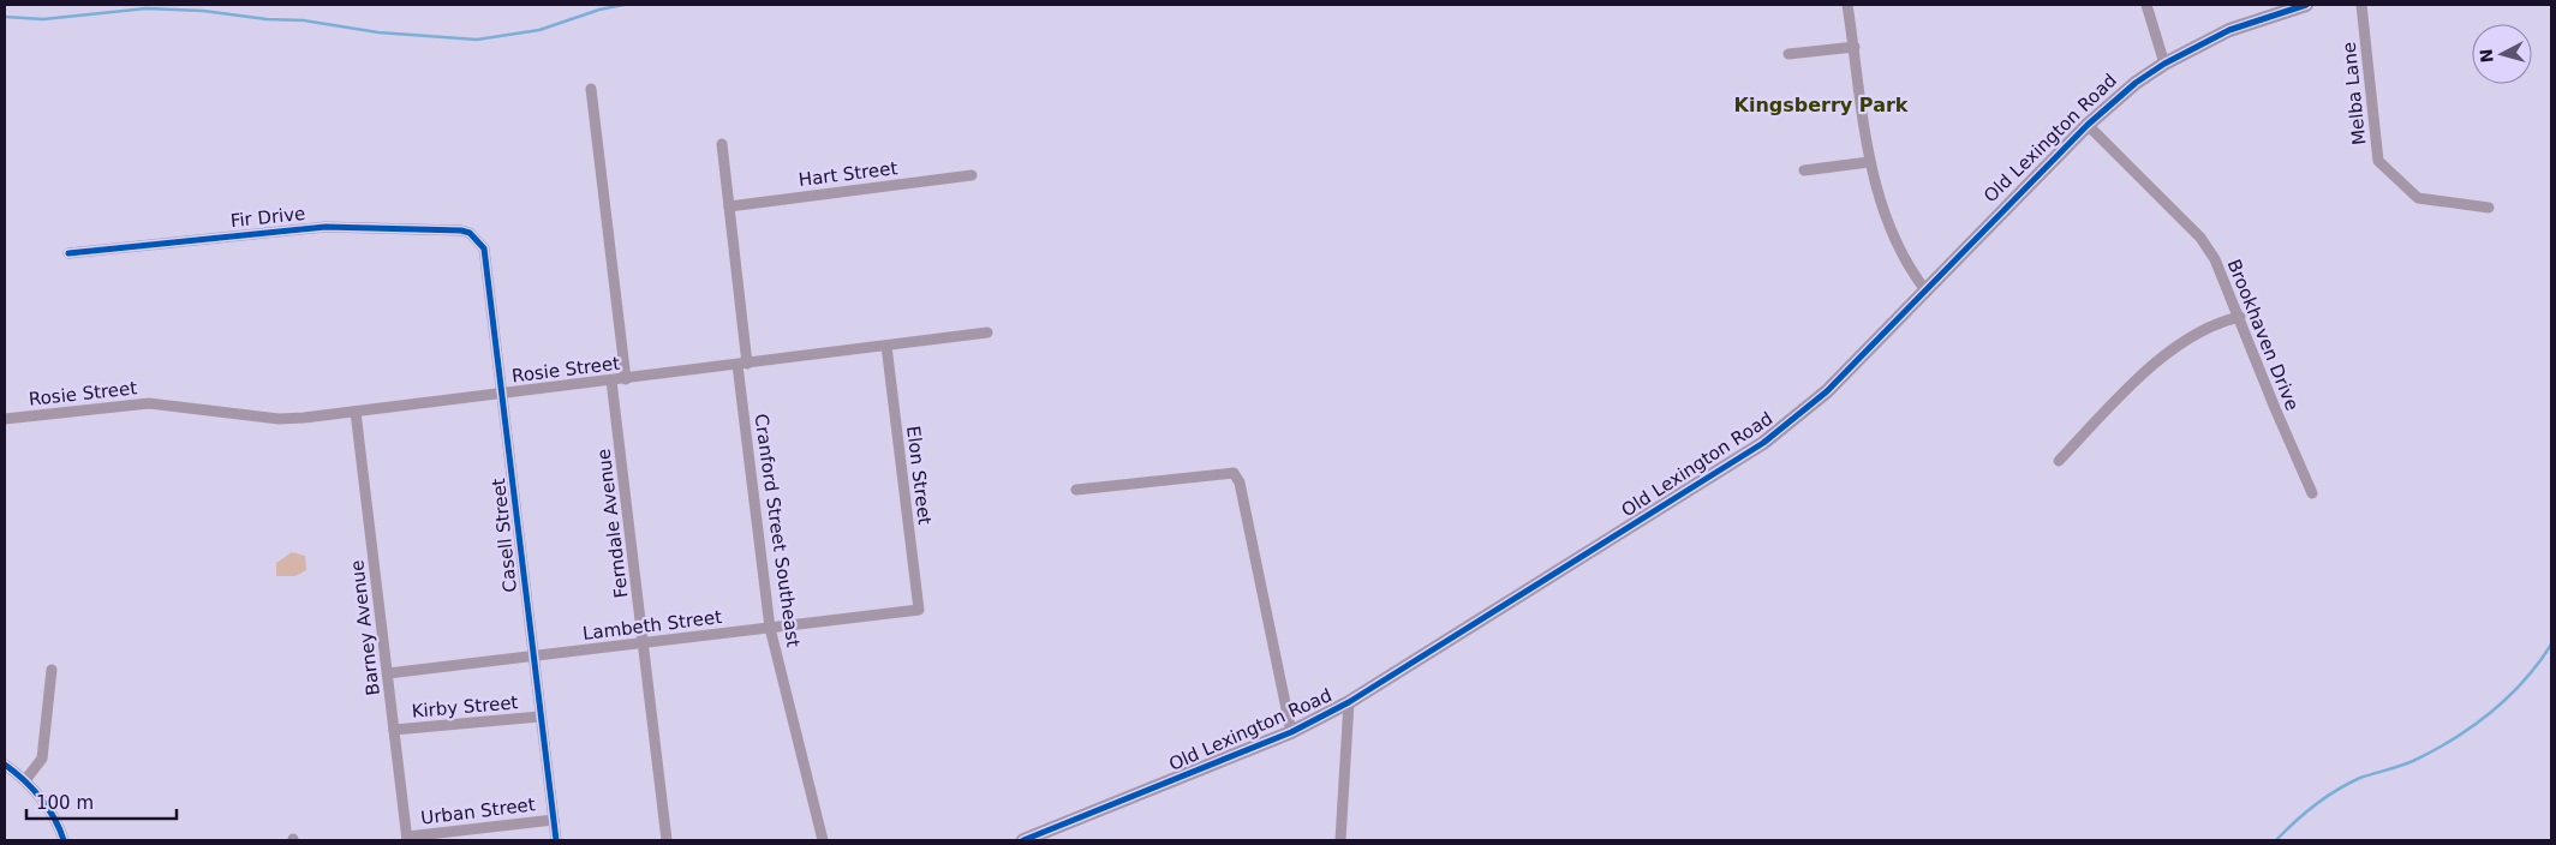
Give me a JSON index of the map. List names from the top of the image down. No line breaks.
{"streets":{"street":["Melba Lane","Old Lexington Road","Hart Street","Fir Drive","Brookhaven Drive","Rosie Street","Elon Street","Ferndale Avenue","Cranford Street Southeast","Casell Street","Lambeth Street","Barney Avenue","Kirby Street","Urban Street"]},"crossings":[["Old Lexington Road","Brookhaven Drive"],["Hart Street","Cranford Street Southeast"],["Fir Drive","Casell Street"],["Rosie Street","Elon Street"],["Rosie Street","Ferndale Avenue"],["Rosie Street","Cranford Street Southeast"],["Rosie Street","Casell Street"],["Rosie Street","Barney Avenue"],["Elon Street","Lambeth Street"],["Ferndale Avenue","Lambeth Street"],["Cranford Street Southeast","Lambeth Street"],["Casell Street","Lambeth Street"],["Casell Street","Kirby Street"],["Casell Street","Urban Street"],["Lambeth Street","Barney Avenue"],["Barney Avenue","Kirby Street"],["Barney Avenue","Urban Street"]],"districts":["Kingsberry Park"],"scale_bar":"100 m","north":"left"}
